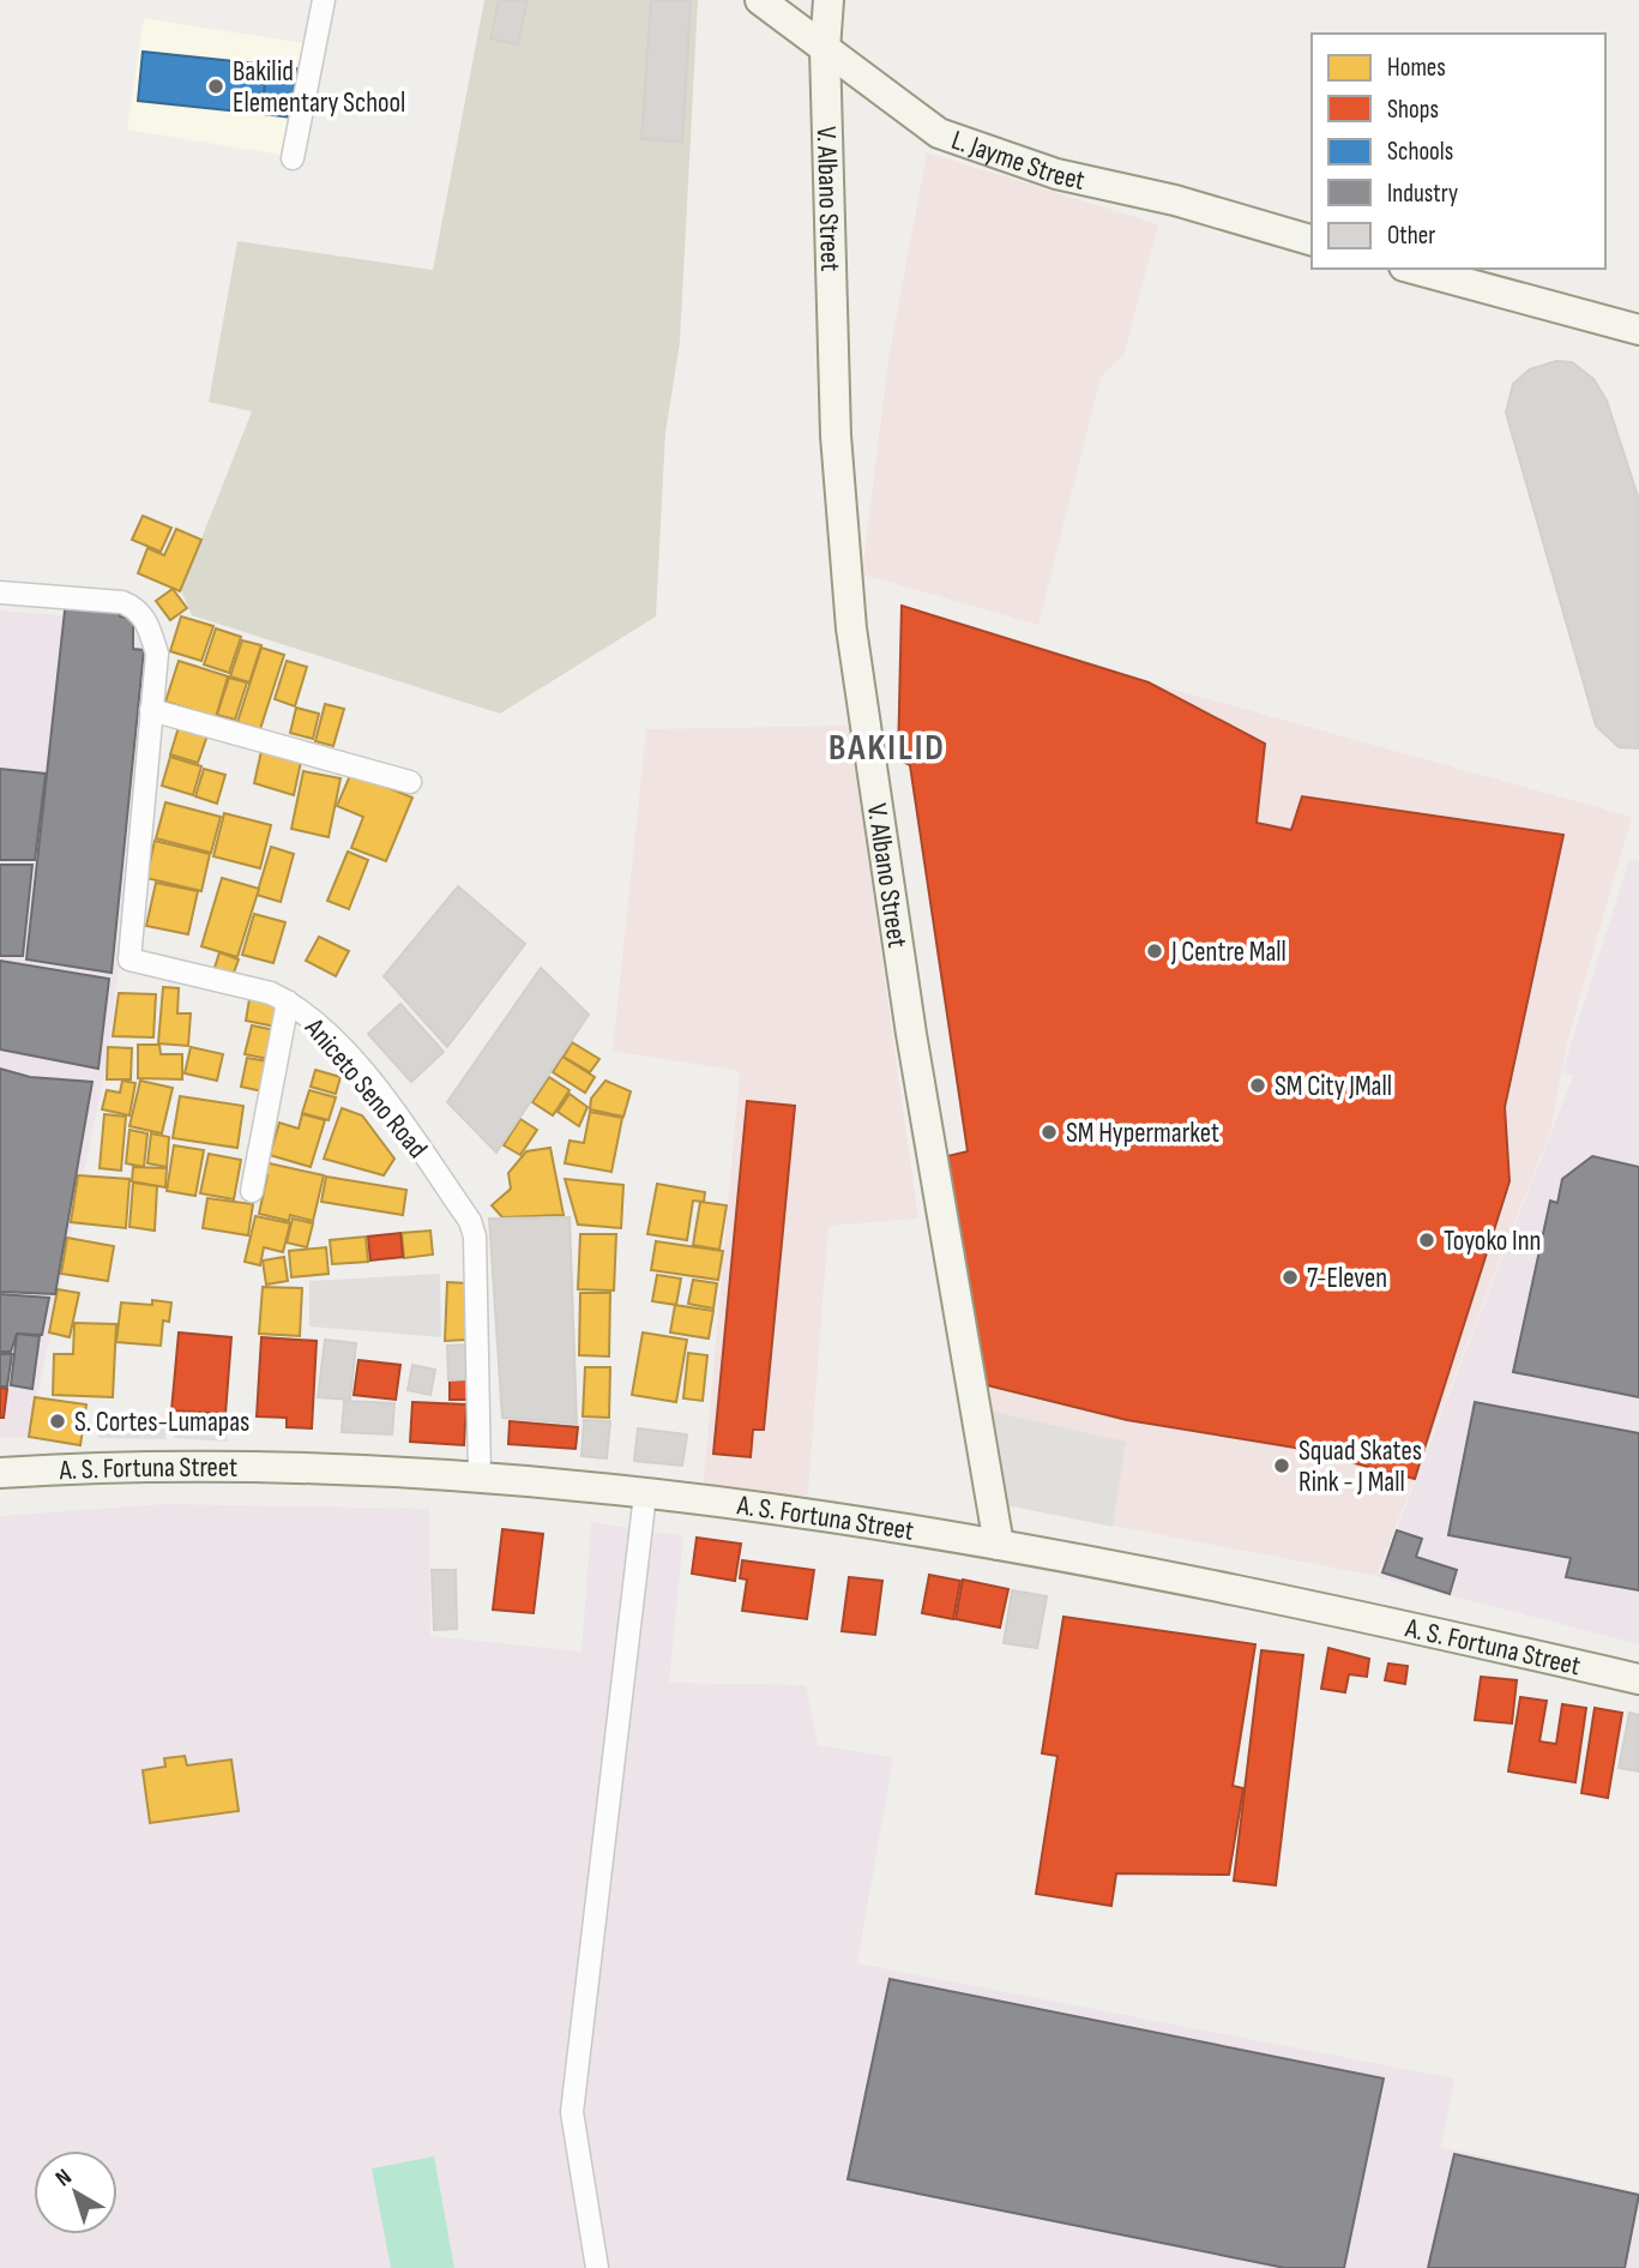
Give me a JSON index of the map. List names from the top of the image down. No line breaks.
{"streets":{"street":["L. Jayme Street","V. Albano Street","Aniceto Seno Road","A. S. Fortuna Street"]},"crossings":[["L. Jayme Street","V. Albano Street"],["V. Albano Street","A. S. Fortuna Street"],["Aniceto Seno Road","A. S. Fortuna Street"]],"districts":["BAKILID"],"places":["Bakilid Elementary School","J Centre Mall","SM City JMall","SM Hypermarket","Toyoko Inn","7-Eleven","S. Cortes-Lumapas","Squad Skates Rink - J Mall"],"legend":["Homes","Shops","Schools","Industry","Other"],"north":"top left"}
